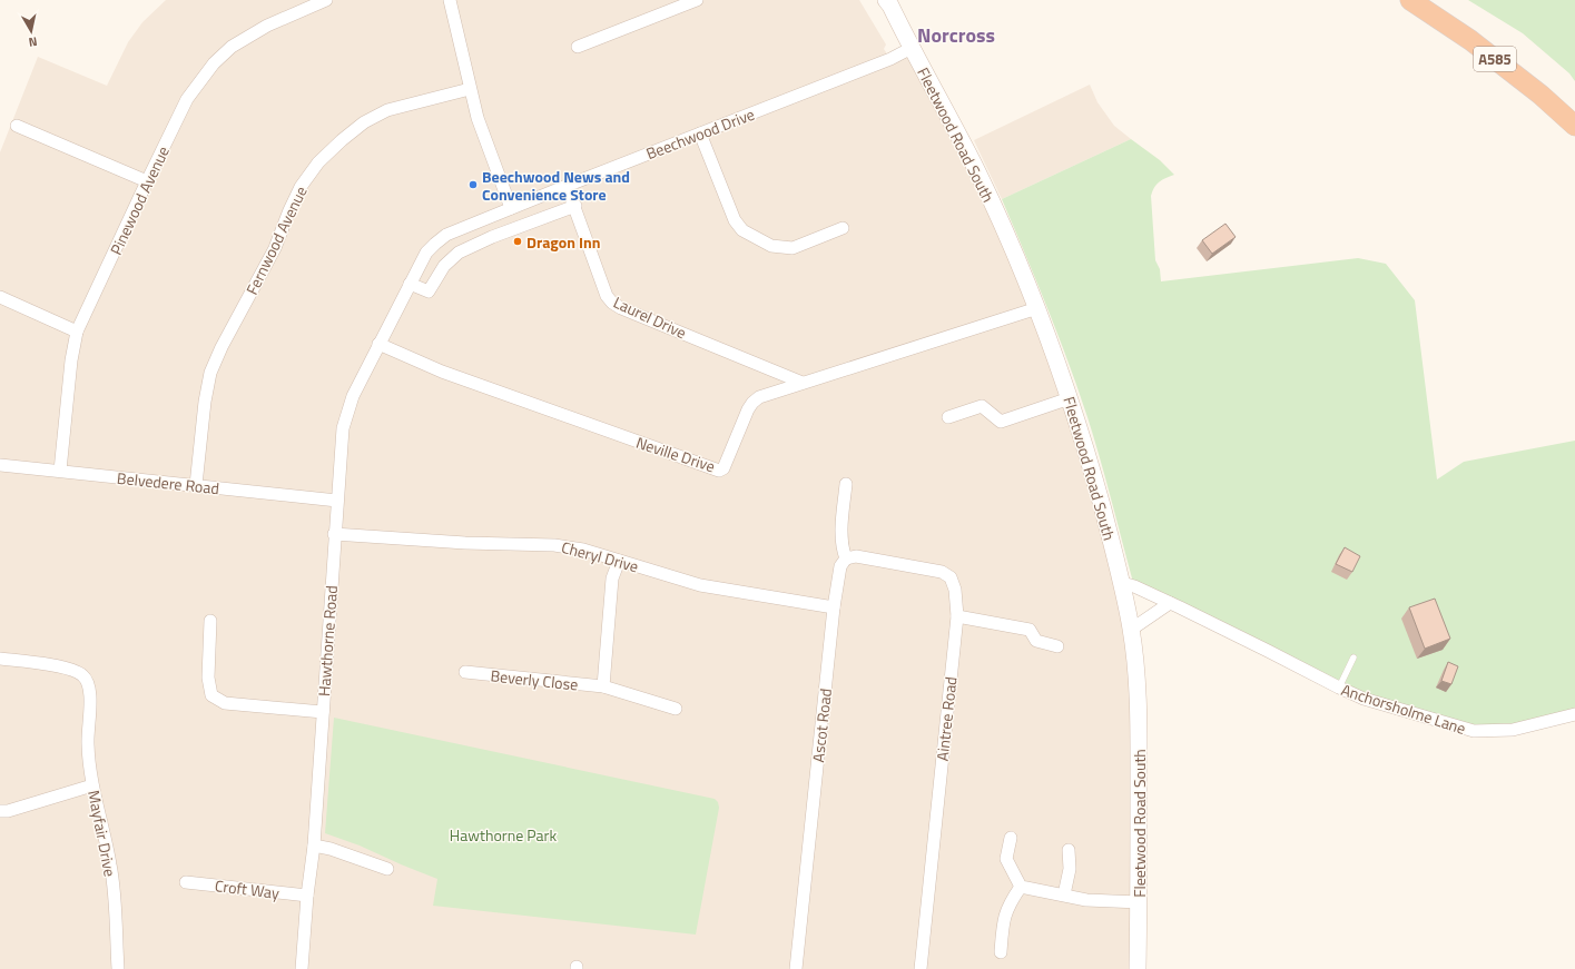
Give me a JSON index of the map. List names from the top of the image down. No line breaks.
{"streets":{"highway":["A585"],"main road":["Fleetwood Road South"],"street":["Beechwood Drive","Pinewood Avenue","Fernwood Avenue","Laurel Drive","Neville Drive","Belvedere Road","Cheryl Drive","Hawthorne Road","Beverly Close","Anchorsholme Lane","Aintree Road","Ascot Road","Mayfair Drive","Croft Way"]},"crossings":[["Beechwood Drive","Fleetwood Road South"],["Beechwood Drive","Laurel Drive"],["Beechwood Drive","Hawthorne Road"],["Fleetwood Road South","Neville Drive"],["Fleetwood Road South","Anchorsholme Lane"],["Pinewood Avenue","Belvedere Road"],["Fernwood Avenue","Belvedere Road"],["Laurel Drive","Neville Drive"],["Neville Drive","Hawthorne Road"],["Belvedere Road","Hawthorne Road"],["Cheryl Drive","Hawthorne Road"],["Cheryl Drive","Ascot Road"],["Hawthorne Road","Croft Way"],["Aintree Road","Ascot Road"]],"districts":["Norcross"],"parks":["Hawthorne Park"],"places":["Beechwood News and Convenience Store","Dragon Inn"],"north":"bottom"}
